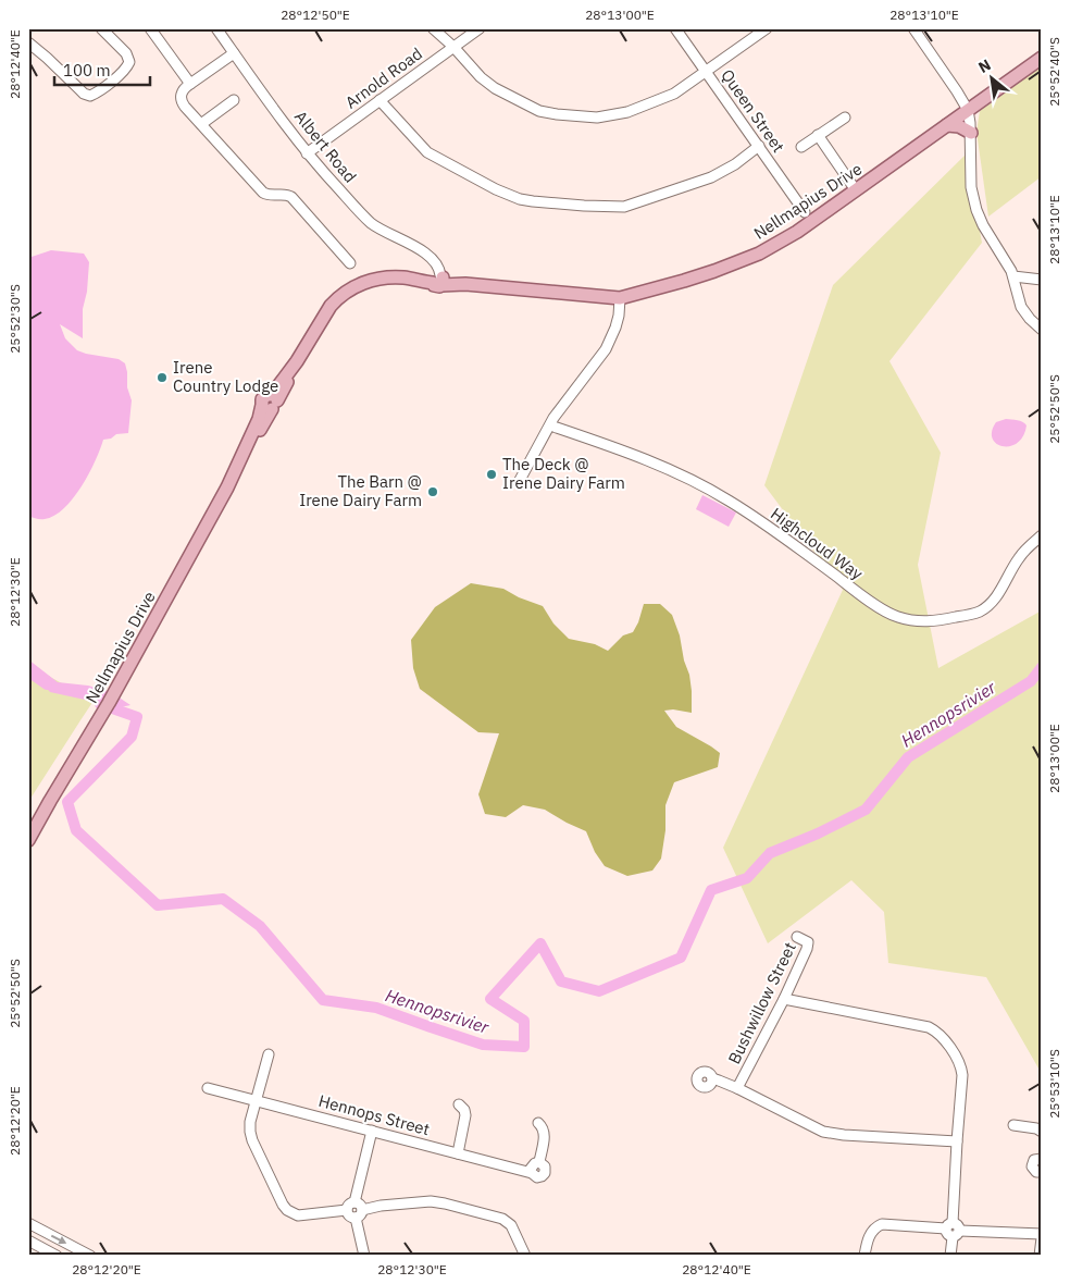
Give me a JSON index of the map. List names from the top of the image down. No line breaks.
{"streets":{"main road":["Nellmapius Drive"],"street":["Arnold Road","Queen Street","Albert Road","Highcloud Way","Bushwillow Street","Hennops Street"]},"crossings":[["Arnold Road","Albert Road"],["Albert Road","Nellmapius Drive"]],"water":["Hennopsrivier"],"places":["Irene Country Lodge","The Deck @ Irene Dairy Farm","The Barn @ Irene Dairy Farm"],"scale_bar":"100 m","north":"top left","coordinates":["28°12'50\"E","28°13'00\"E","28°13'10\"E","28°12'40\"E","25°52'40\"S","25°52'30\"S","25°52'50\"S","28°12'30\"E","25°53'10\"S","28°12'20\"E"]}
